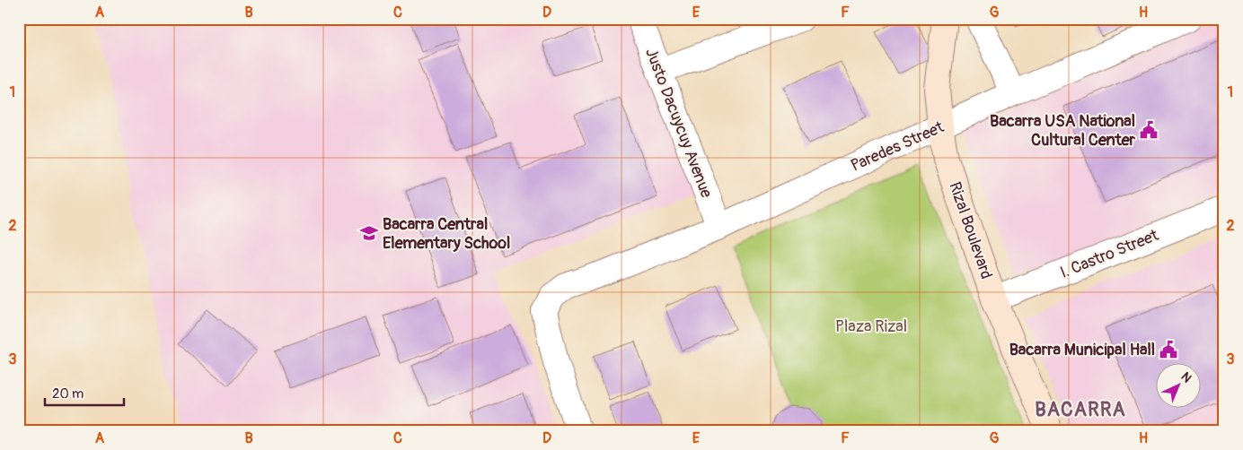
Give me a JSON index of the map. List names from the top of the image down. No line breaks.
{"streets":{"main road":["Rizal Boulevard"],"street":["Justo Dacuycuy Avenue","Paredes Street","I. Castro Street"]},"crossings":[["Justo Dacuycuy Avenue","Paredes Street"],["Paredes Street","Rizal Boulevard"],["Rizal Boulevard","I. Castro Street"]],"districts":["BACARRA"],"parks":["Plaza Rizal"],"places":{"public building":["Bacarra USA National Cultural Center","Bacarra Municipal Hall"],"school or university":["Bacarra Central Elementary School"]},"scale_bar":"20 m","north":"top right","grid":{"columns":["A","B","C","D","E","F","G","H"],"rows":["1","2","3"]}}
